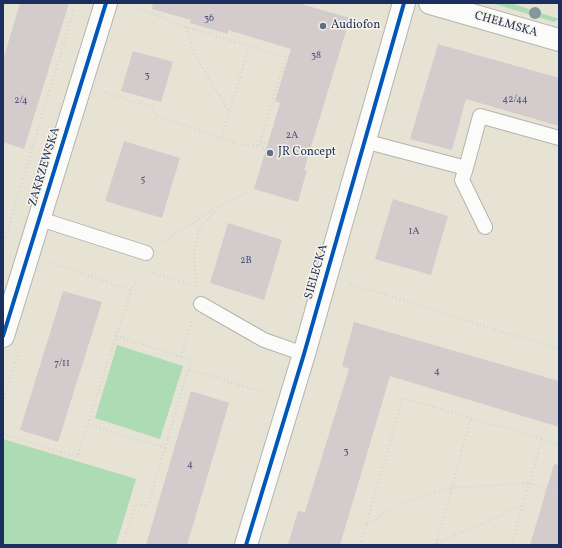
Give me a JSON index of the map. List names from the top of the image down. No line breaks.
{"streets":{"street":["CHEŁMSKA","ZAKRZEWSKA","SIELECKA"]},"places":["Audiofon","JR Concept"],"house_numbers":["36","38","3","42/44","2/4","2A","5","1A","2B","7/11","4","3","4"]}
